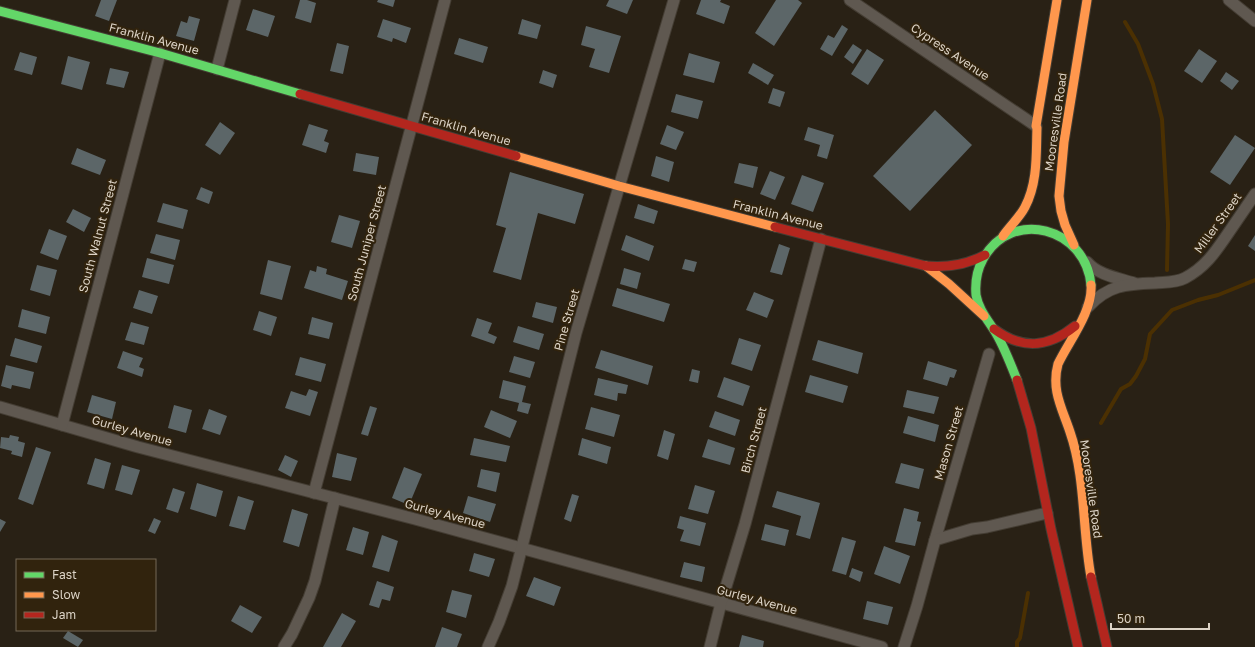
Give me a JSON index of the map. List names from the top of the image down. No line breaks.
{"streets":{"main road":["Franklin Avenue","Mooresville Road"],"street":["Cypress Avenue","Miller Street","South Walnut Street","South Juniper Street","Pine Street","Gurley Avenue","Birch Street","Mason Street"]},"crossings":[["Franklin Avenue","Mooresville Road"],["Franklin Avenue","Miller Street"],["Franklin Avenue","South Walnut Street"],["Franklin Avenue","South Juniper Street"],["Franklin Avenue","Pine Street"],["Franklin Avenue","Birch Street"],["Cypress Avenue","Mooresville Road"],["Mooresville Road","Miller Street"],["South Walnut Street","Gurley Avenue"],["South Juniper Street","Gurley Avenue"],["Pine Street","Gurley Avenue"],["Gurley Avenue","Birch Street"]],"legend":["Fast","Slow","Jam"],"scale_bar":"50 m"}
